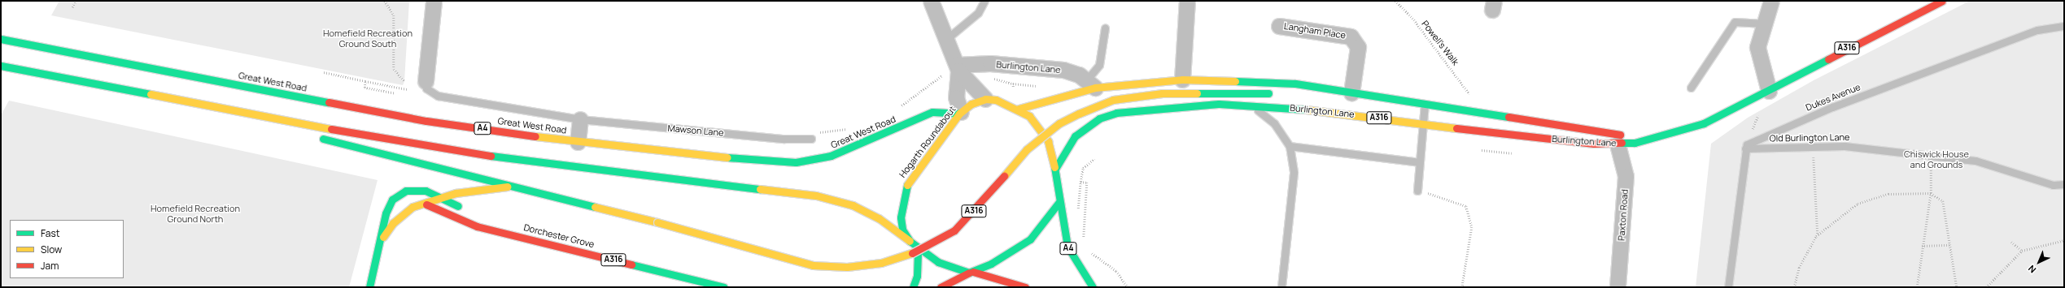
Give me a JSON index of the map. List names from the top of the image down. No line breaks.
{"streets":{"main road":["A316","Burlington Lane","Great West Road","A4","Hogarth Roundabout","Dorchester Grove"],"street":["Langham Place","Paxton Road"],"lane":["Dukes Avenue","Mawson Lane","Old Burlington Lane"],"path":["Powell's Walk"]},"crossings":[["Langham Place","Burlington Lane"],["A316","Burlington Lane"],["A316","Dorchester Grove"],["Burlington Lane","Paxton Road"],["Great West Road","Hogarth Roundabout"],["Dukes Avenue","Old Burlington Lane"]],"parks":["Homefield Recreation Ground South","Chiswick House and Grounds","Homefield Recreation Ground North"],"legend":["Fast","Slow","Jam"],"north":"bottom left"}
